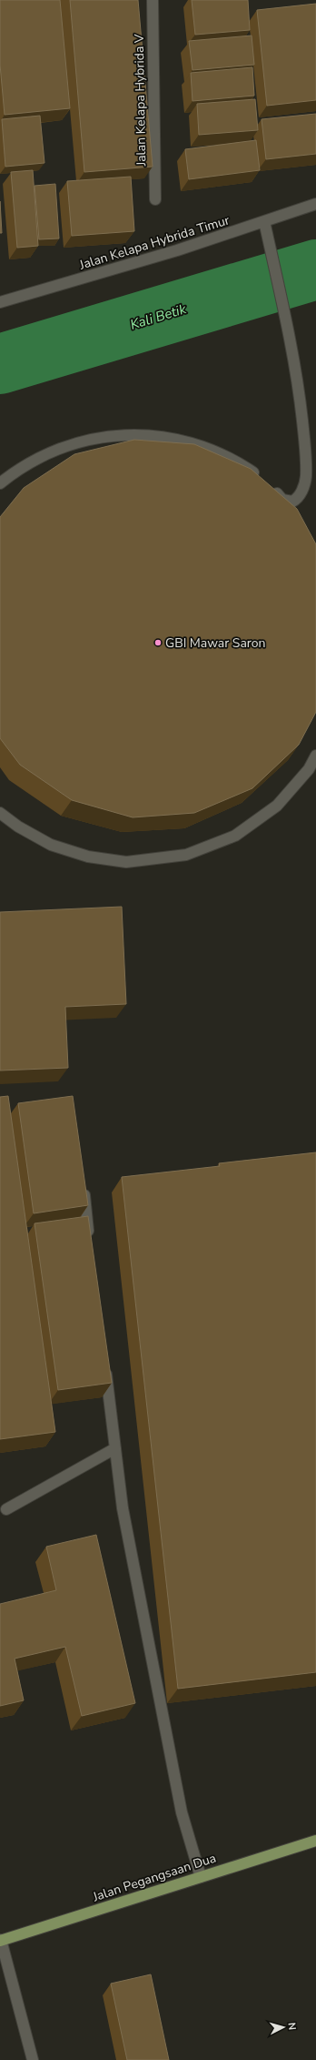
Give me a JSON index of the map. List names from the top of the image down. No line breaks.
{"streets":{"main road":["Jalan Pegangsaan Dua"],"street":["Jalan Kelapa Hybrida V","Jalan Kelapa Hybrida Timur"]},"water":["Kali Betik"],"places":["GBI Mawar Saron"],"north":"right"}
